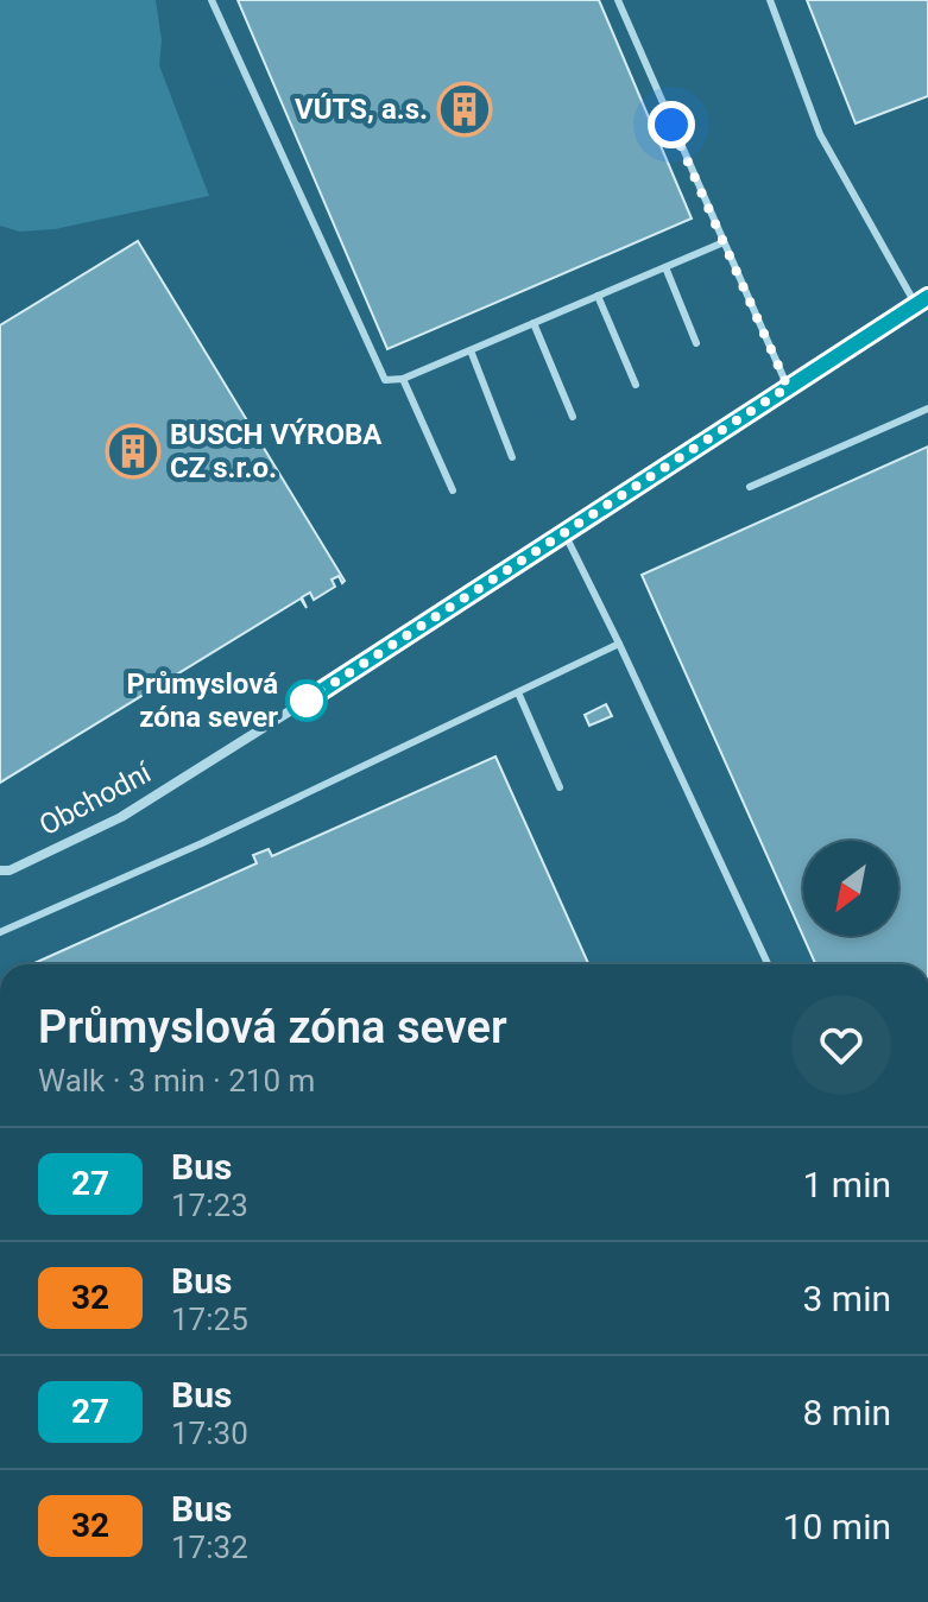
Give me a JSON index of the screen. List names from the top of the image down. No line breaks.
{"streets":{"street":["Obchodní"]},"places":{"building":["VÚTS, a.s.","BUSCH VÝROBA CZ s.r.o."],"other":["Průmyslová zóna sever"]},"lines":["bus line 27"],"north":"bottom left","page":{"heading":["Průmyslová zóna sever","Walk · 3 min · 210 m"],"list":[{"mark":"27","name":"Bus","note":"17:23","value":"1 min"},{"mark":"32","name":"Bus","note":"17:25","value":"3 min"},{"mark":"27","name":"Bus","note":"17:30","value":"8 min"},{"mark":"32","name":"Bus","note":"17:32","value":"10 min"}]}}
